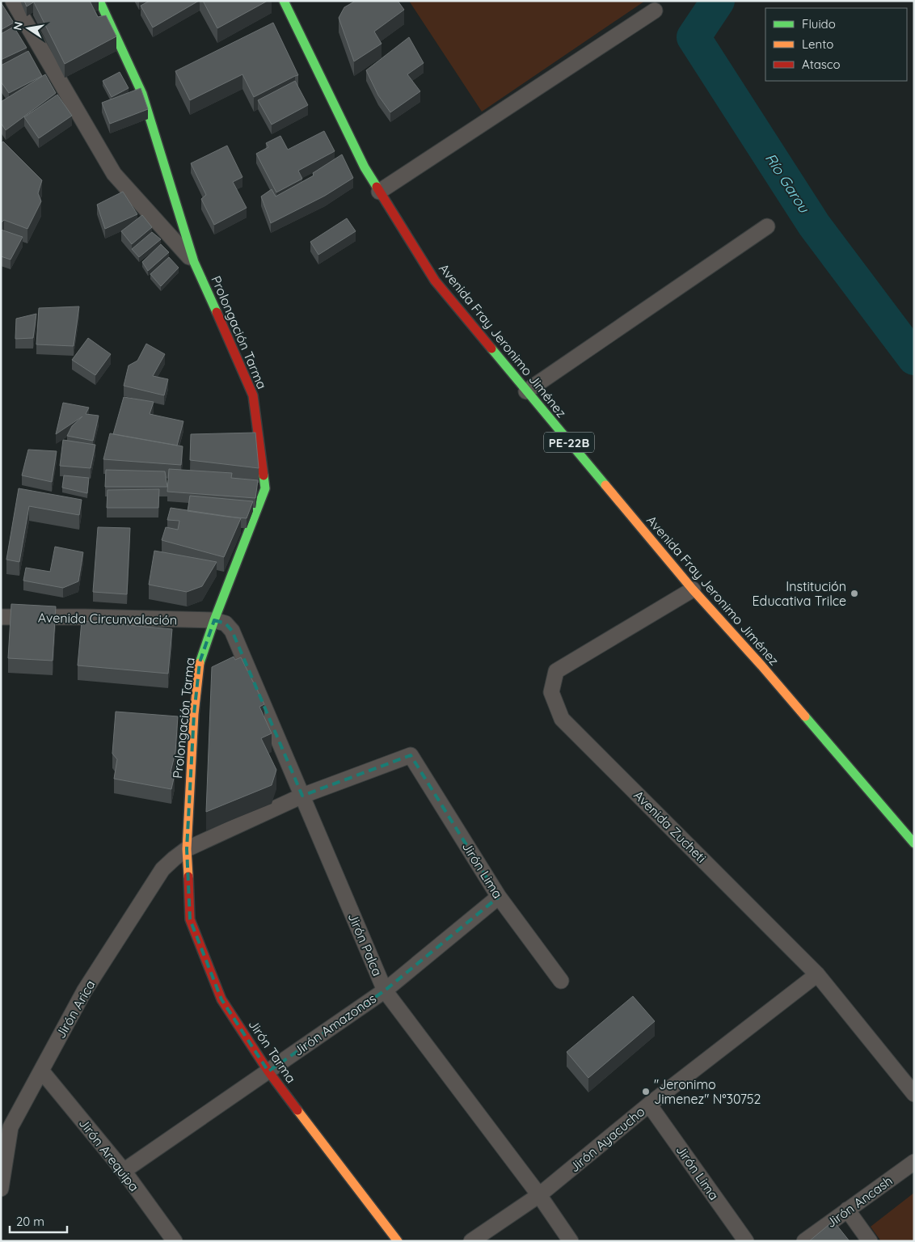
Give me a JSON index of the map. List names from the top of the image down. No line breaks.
{"streets":{"main road":["Prolongación Tarma","Avenida Fray Jeronimo Jiménez","PE-22B","Jirón Tarma"],"street":["Avenida Circunvalación","Avenida Zucheti","Jirón Lima","Jirón Palca","Jirón Arica","Jirón Amazonas","Jirón Ayacucho","Jirón Arequipa","Jirón Ancash"]},"crossings":[["Prolongación Tarma","Avenida Circunvalación"],["Prolongación Tarma","Jirón Palca"],["Prolongación Tarma","Jirón Arica"],["Prolongación Tarma","Jirón Tarma"],["Avenida Fray Jeronimo Jiménez","Avenida Zucheti"],["Avenida Circunvalación","Jirón Palca"],["Avenida Zucheti","Jirón Ayacucho"],["Jirón Lima","Jirón Arica"],["Jirón Lima","Jirón Amazonas"],["Jirón Lima","Jirón Ayacucho"],["Jirón Palca","Jirón Arica"],["Jirón Palca","Jirón Amazonas"],["Jirón Palca","Jirón Ayacucho"],["Jirón Arica","Jirón Tarma"],["Jirón Arica","Jirón Arequipa"],["Jirón Amazonas","Jirón Tarma"],["Jirón Amazonas","Jirón Arequipa"]],"water":["Río Garou"],"places":["Institución Educativa Trilce","\"Jeronimo Jimenez\" N°30752"],"legend":["Fluido","Lento","Atasco"],"scale_bar":"20 m","north":"left"}
